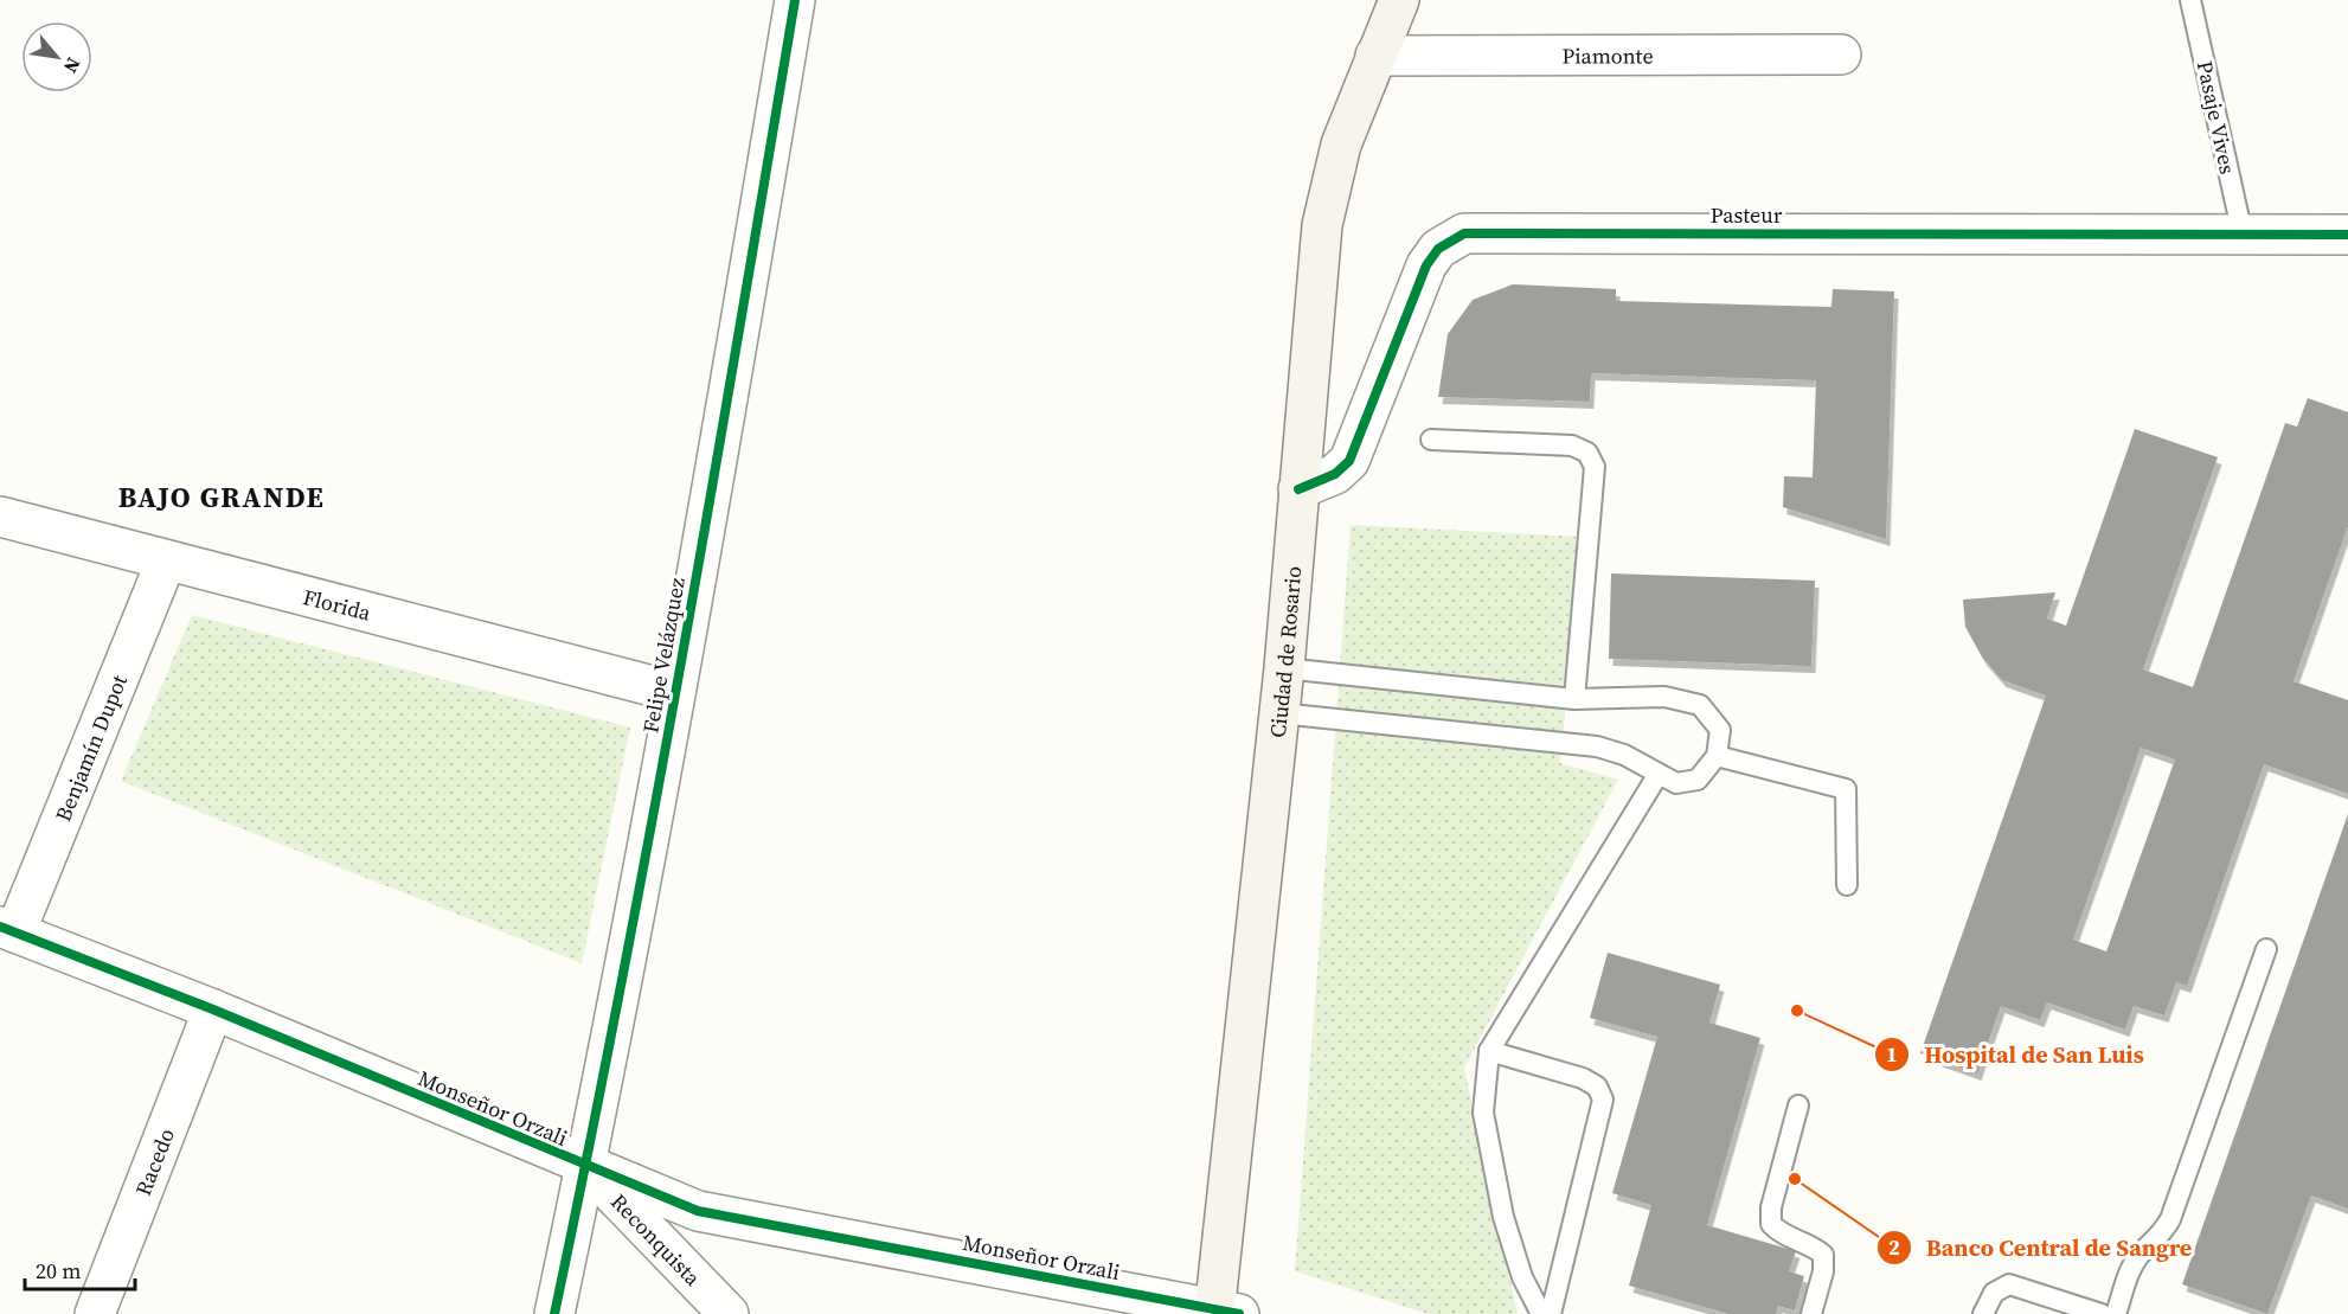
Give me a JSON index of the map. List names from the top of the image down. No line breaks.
{"streets":{"main road":["Ciudad de Rosario"],"street":["Piamonte","Pasteur","Florida","Felipe Velázquez","Benjamín Dupot","Monseñor Orzali","Racedo","Reconquista"],"lane":["Pasaje Vives"]},"crossings":[["Piamonte","Ciudad de Rosario"],["Pasaje Vives","Pasteur"],["Pasteur","Ciudad de Rosario"],["Florida","Felipe Velázquez"],["Florida","Benjamín Dupot"],["Ciudad de Rosario","Monseñor Orzali"],["Felipe Velázquez","Monseñor Orzali"],["Felipe Velázquez","Reconquista"],["Benjamín Dupot","Monseñor Orzali"],["Monseñor Orzali","Racedo"],["Monseñor Orzali","Reconquista"]],"districts":["BAJO GRANDE"],"places":["Hospital de San Luis","Banco Central de Sangre"],"scale_bar":"20 m","north":"bottom right"}
